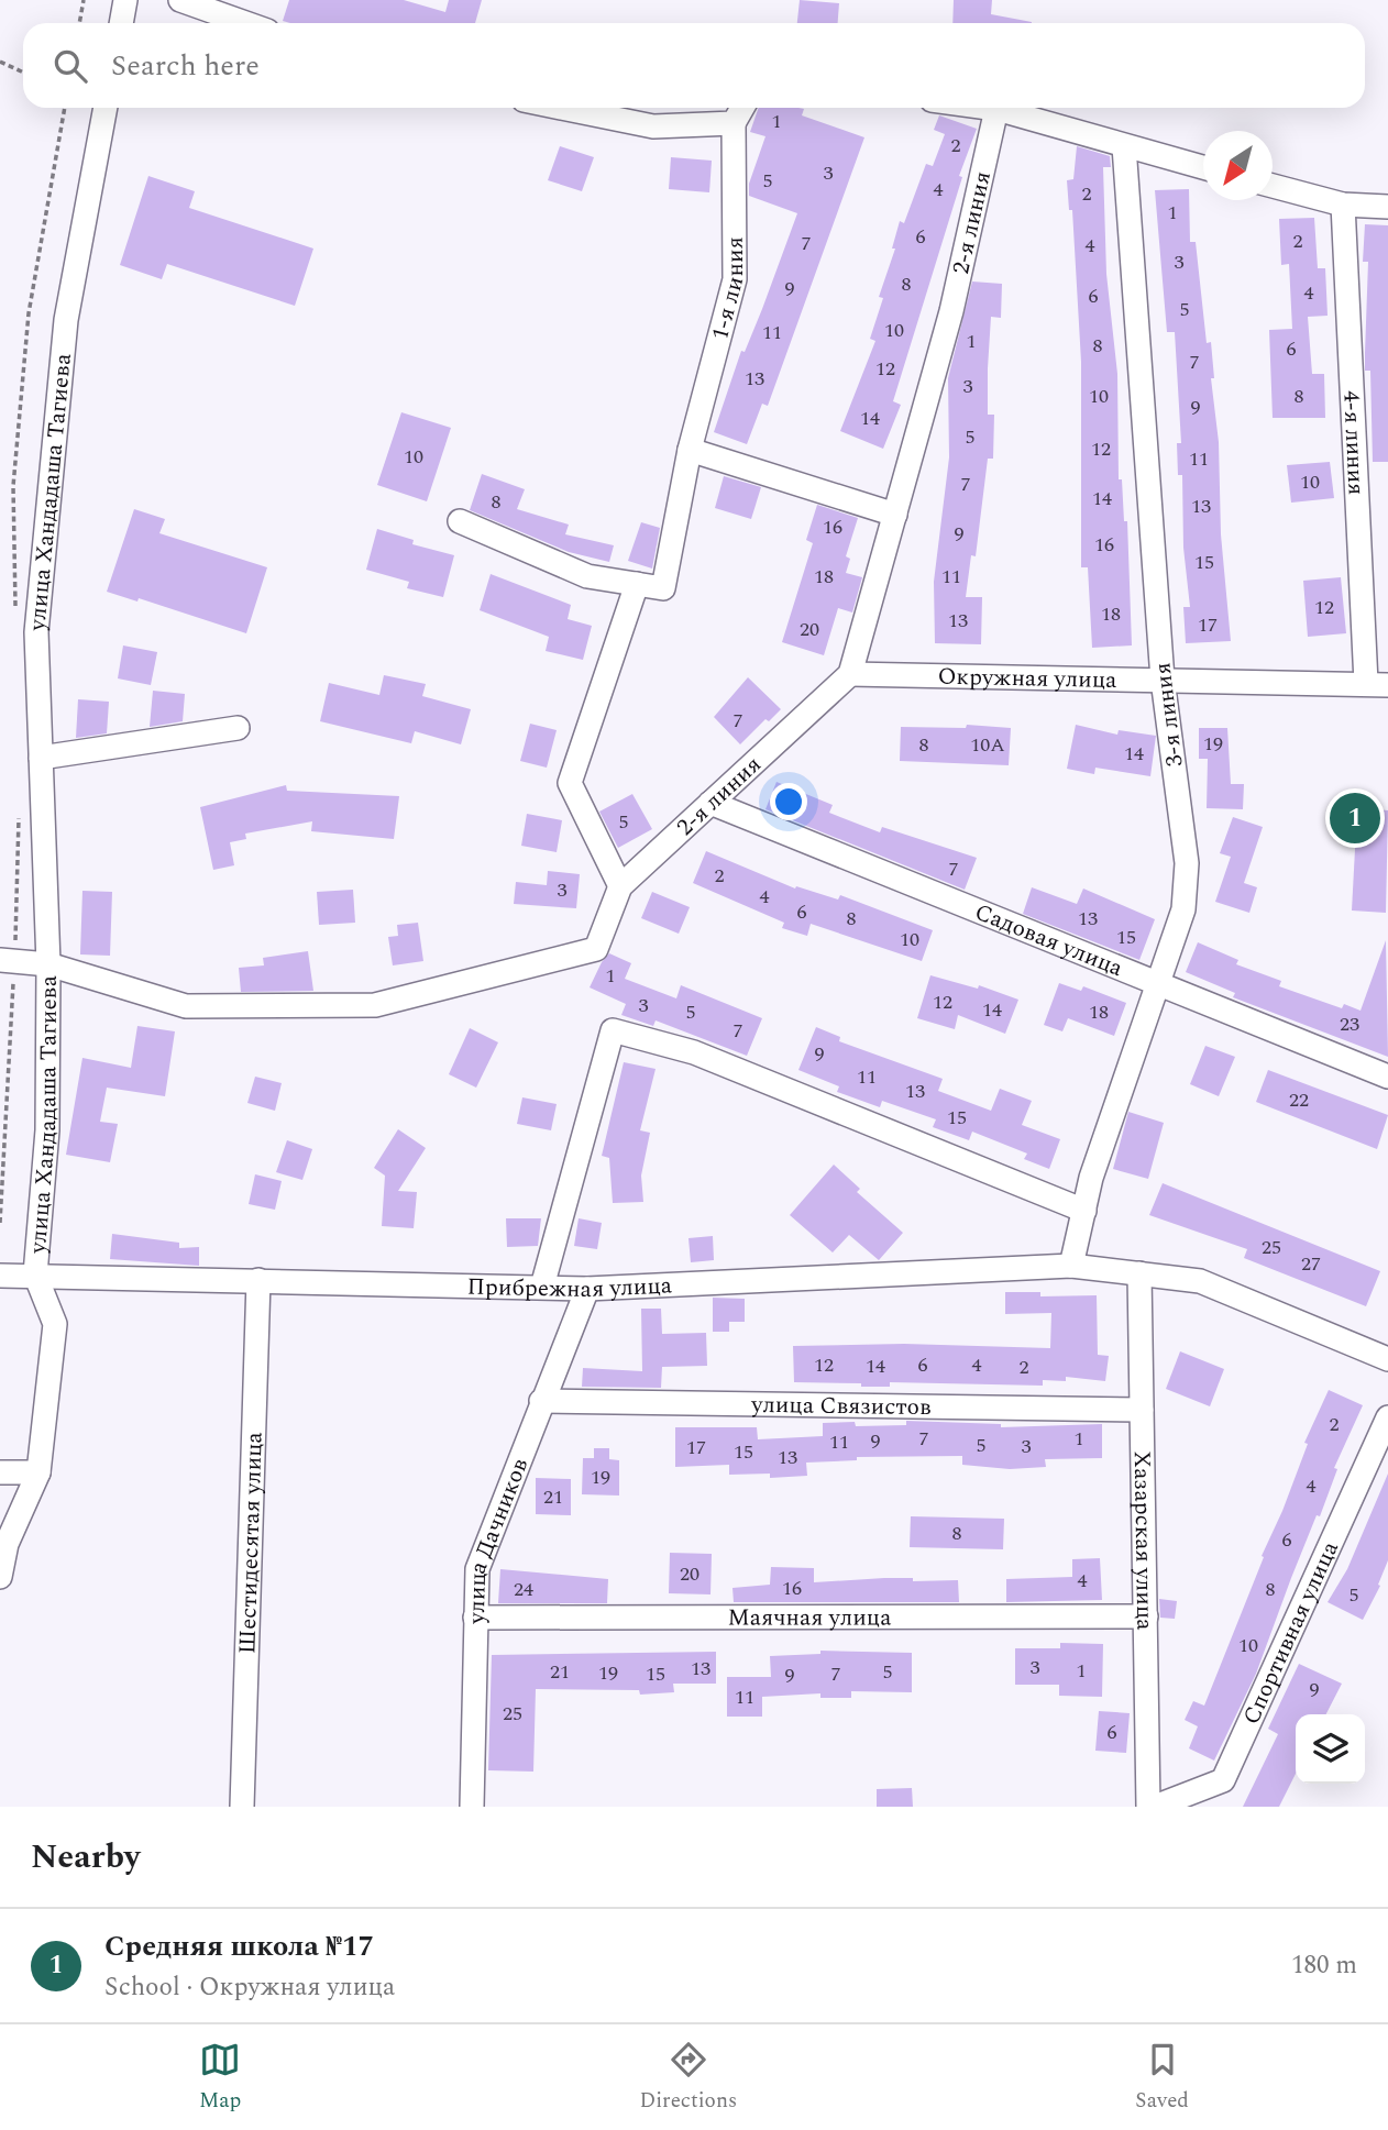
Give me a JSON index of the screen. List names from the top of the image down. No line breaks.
{"streets":{"street":["2-я линия","1-я линия","4-я линия","улица Хандадаша Тагиева","Окружная улица","3-я линия","Садовая улица","Прибрежная улица","улица Связистов","Хазарская улица","улица Дачников","Шестидесятая улица","Маячная улица","Спортивная улица"]},"crossings":[["2-я линия","улица Хандадаша Тагиева"],["2-я линия","Окружная улица"],["2-я линия","Садовая улица"],["4-я линия","Окружная улица"],["улица Хандадаша Тагиева","Прибрежная улица"],["Окружная улица","3-я линия"],["3-я линия","Садовая улица"],["3-я линия","Прибрежная улица"],["Прибрежная улица","Хазарская улица"],["Прибрежная улица","улица Дачников"],["Прибрежная улица","Шестидесятая улица"],["улица Связистов","Хазарская улица"],["улица Связистов","улица Дачников"],["Хазарская улица","Маячная улица"],["улица Дачников","Маячная улица"]],"house_numbers":["1","2","3","5","4","2","1","6","2","7","4","3","8","9","4","6","5","10","11","1","8","6","7","12","13","3","10","8","9","14","5","12","10","11","10","7","14","8","13","16","9","16","15","18","11","12","18","13","17","20","7","19","8","10А","14","5","7","2","3","4","6","8","13","15","10","1","12","3","14","5","18","23","7","9","11","13","22","15","25","27","12","6","4","14","2","2","7","1","9","11","5","3","17","15","13","19","4","21","8","6","20","4","16","24","8","5","10","3","13","1","21","5","19","15","7","9","9","11","25","6"],"north":"bottom left","page":{"search":"Search here","pins":"1","heading":"Nearby","list":[{"mark":"1","name":"Средняя школа №17","note":"School · Окружная улица","value":"180 m"}],"nav":["Map","Directions","Saved"]}}
